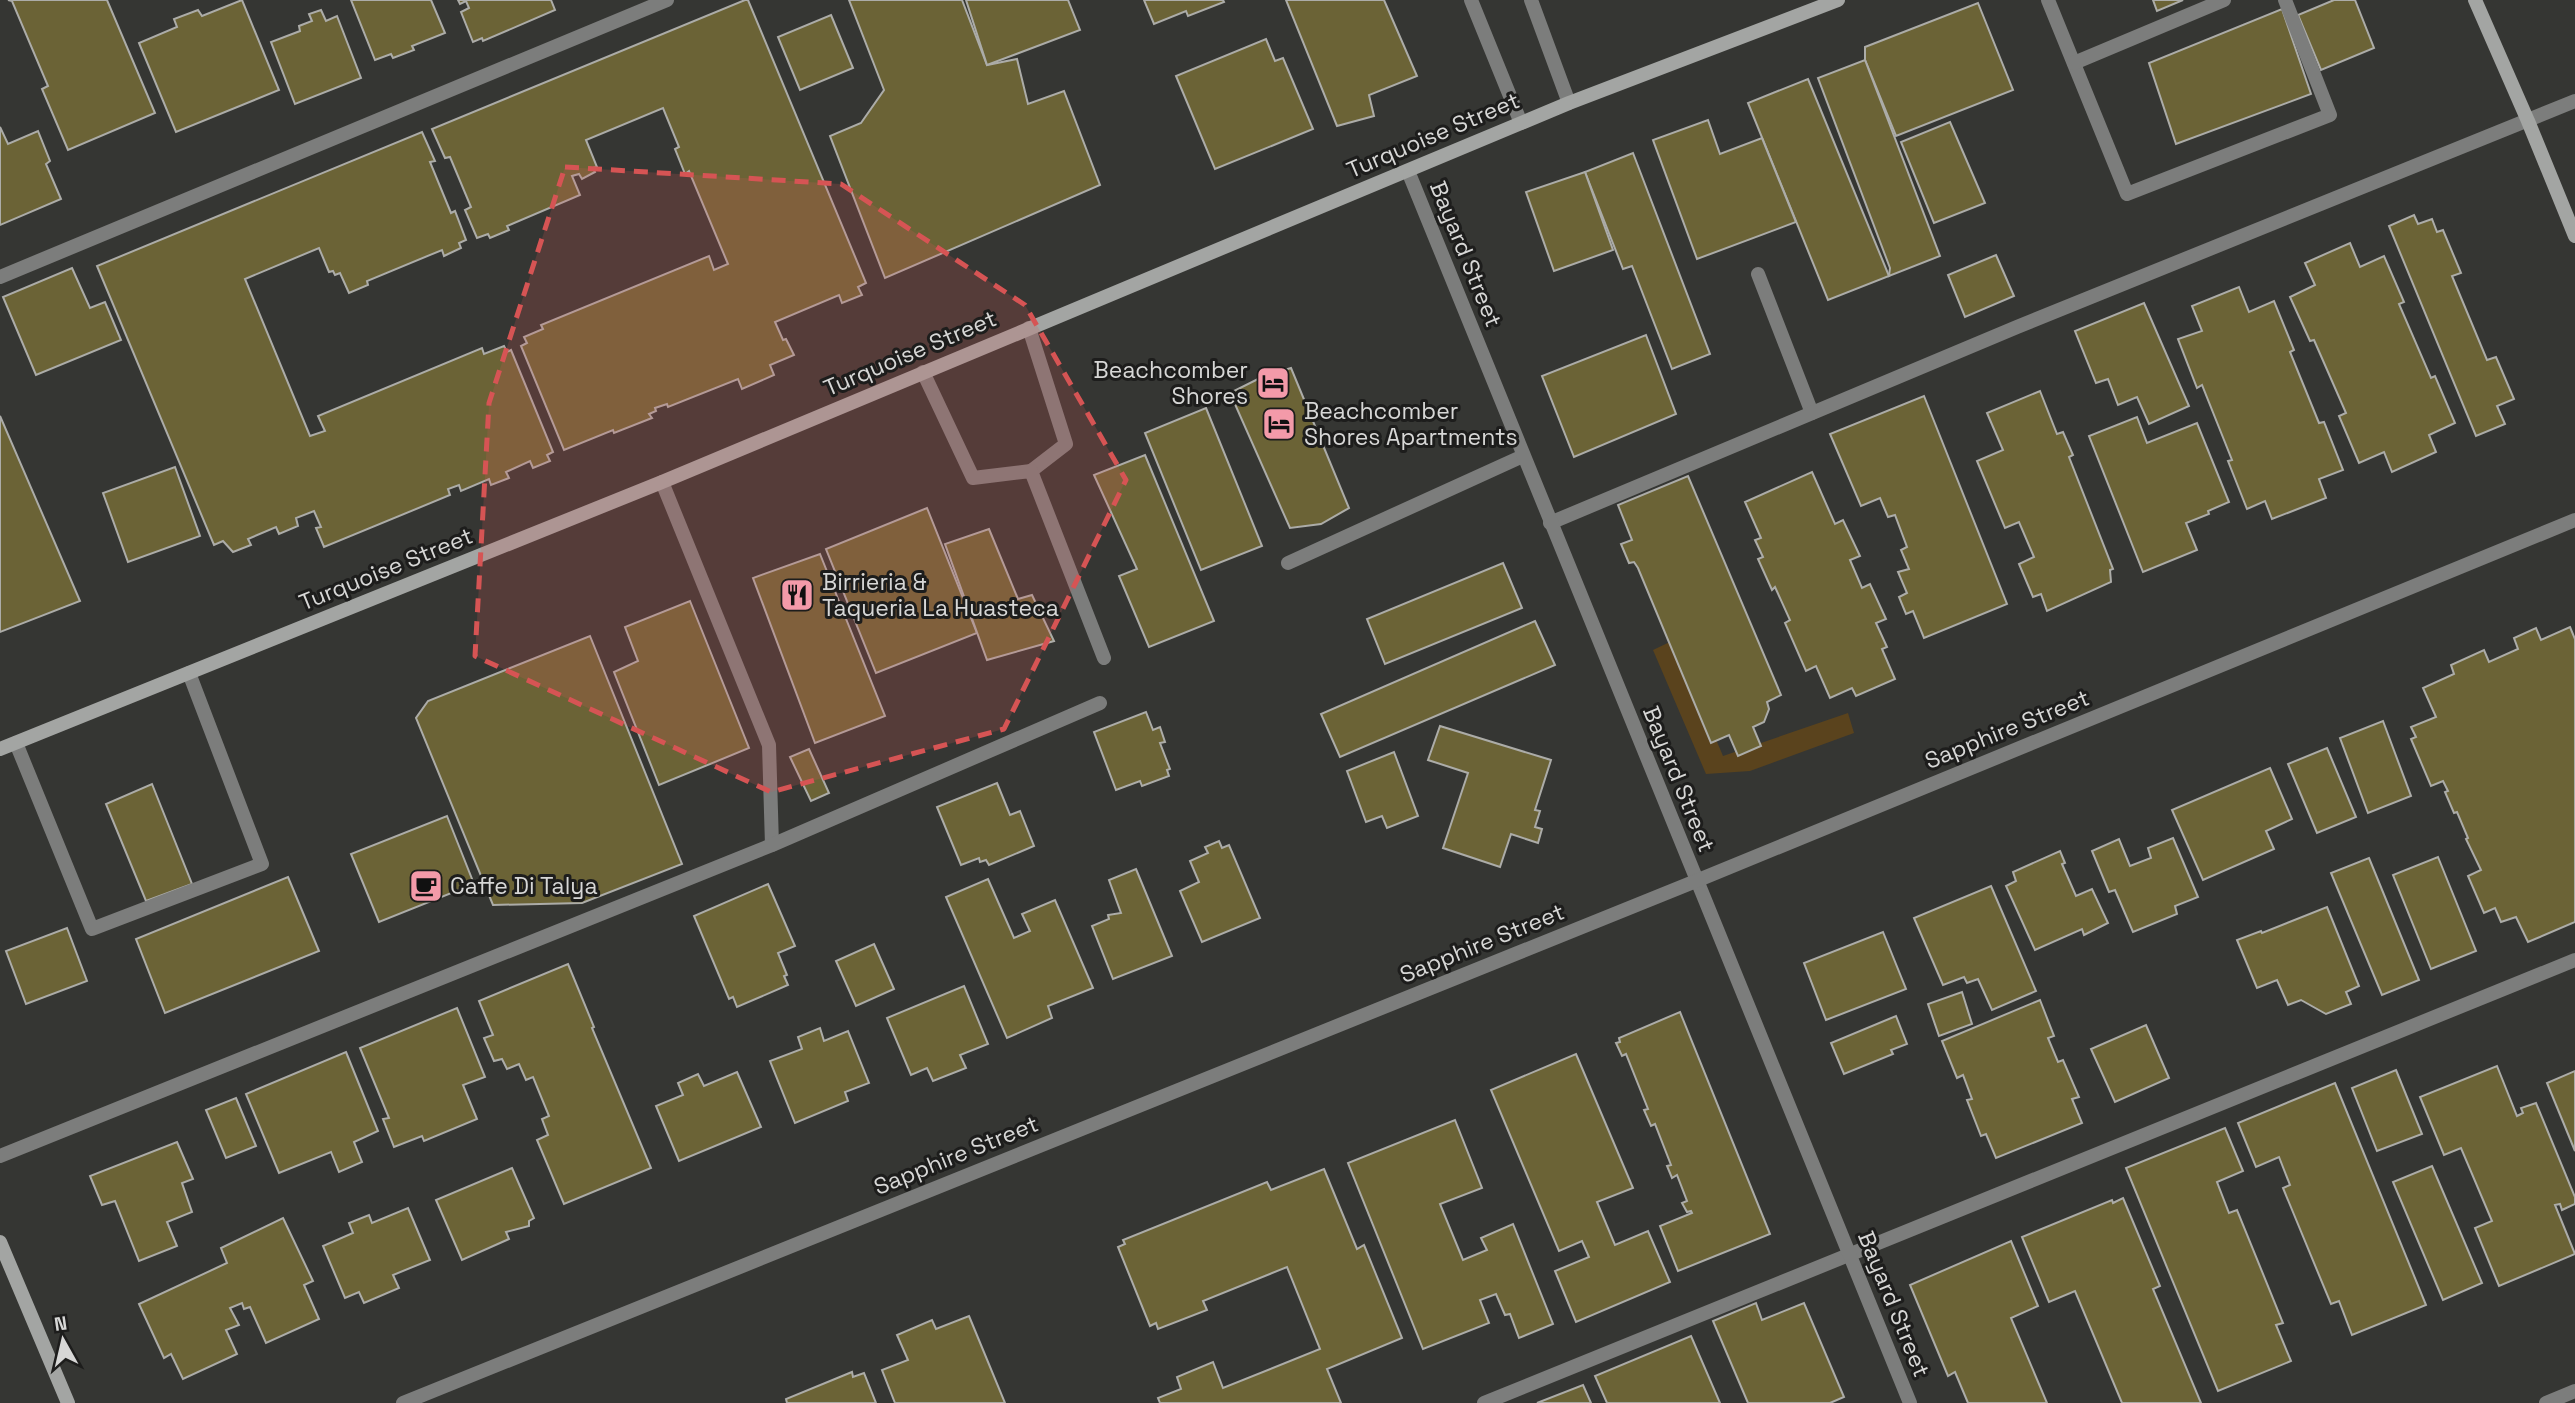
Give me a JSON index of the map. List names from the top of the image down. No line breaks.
{"streets":{"main road":["Turquoise Street"],"street":["Bayard Street","Sapphire Street"]},"crossings":[["Turquoise Street","Bayard Street"],["Bayard Street","Sapphire Street"]],"places":{"hotel":["Beachcomber Shores","Beachcomber Shores Apartments"],"restaurant":["Birrieria & Taqueria La Huasteca"],"cafe":["Caffe Di Talya"]},"north":"top"}
